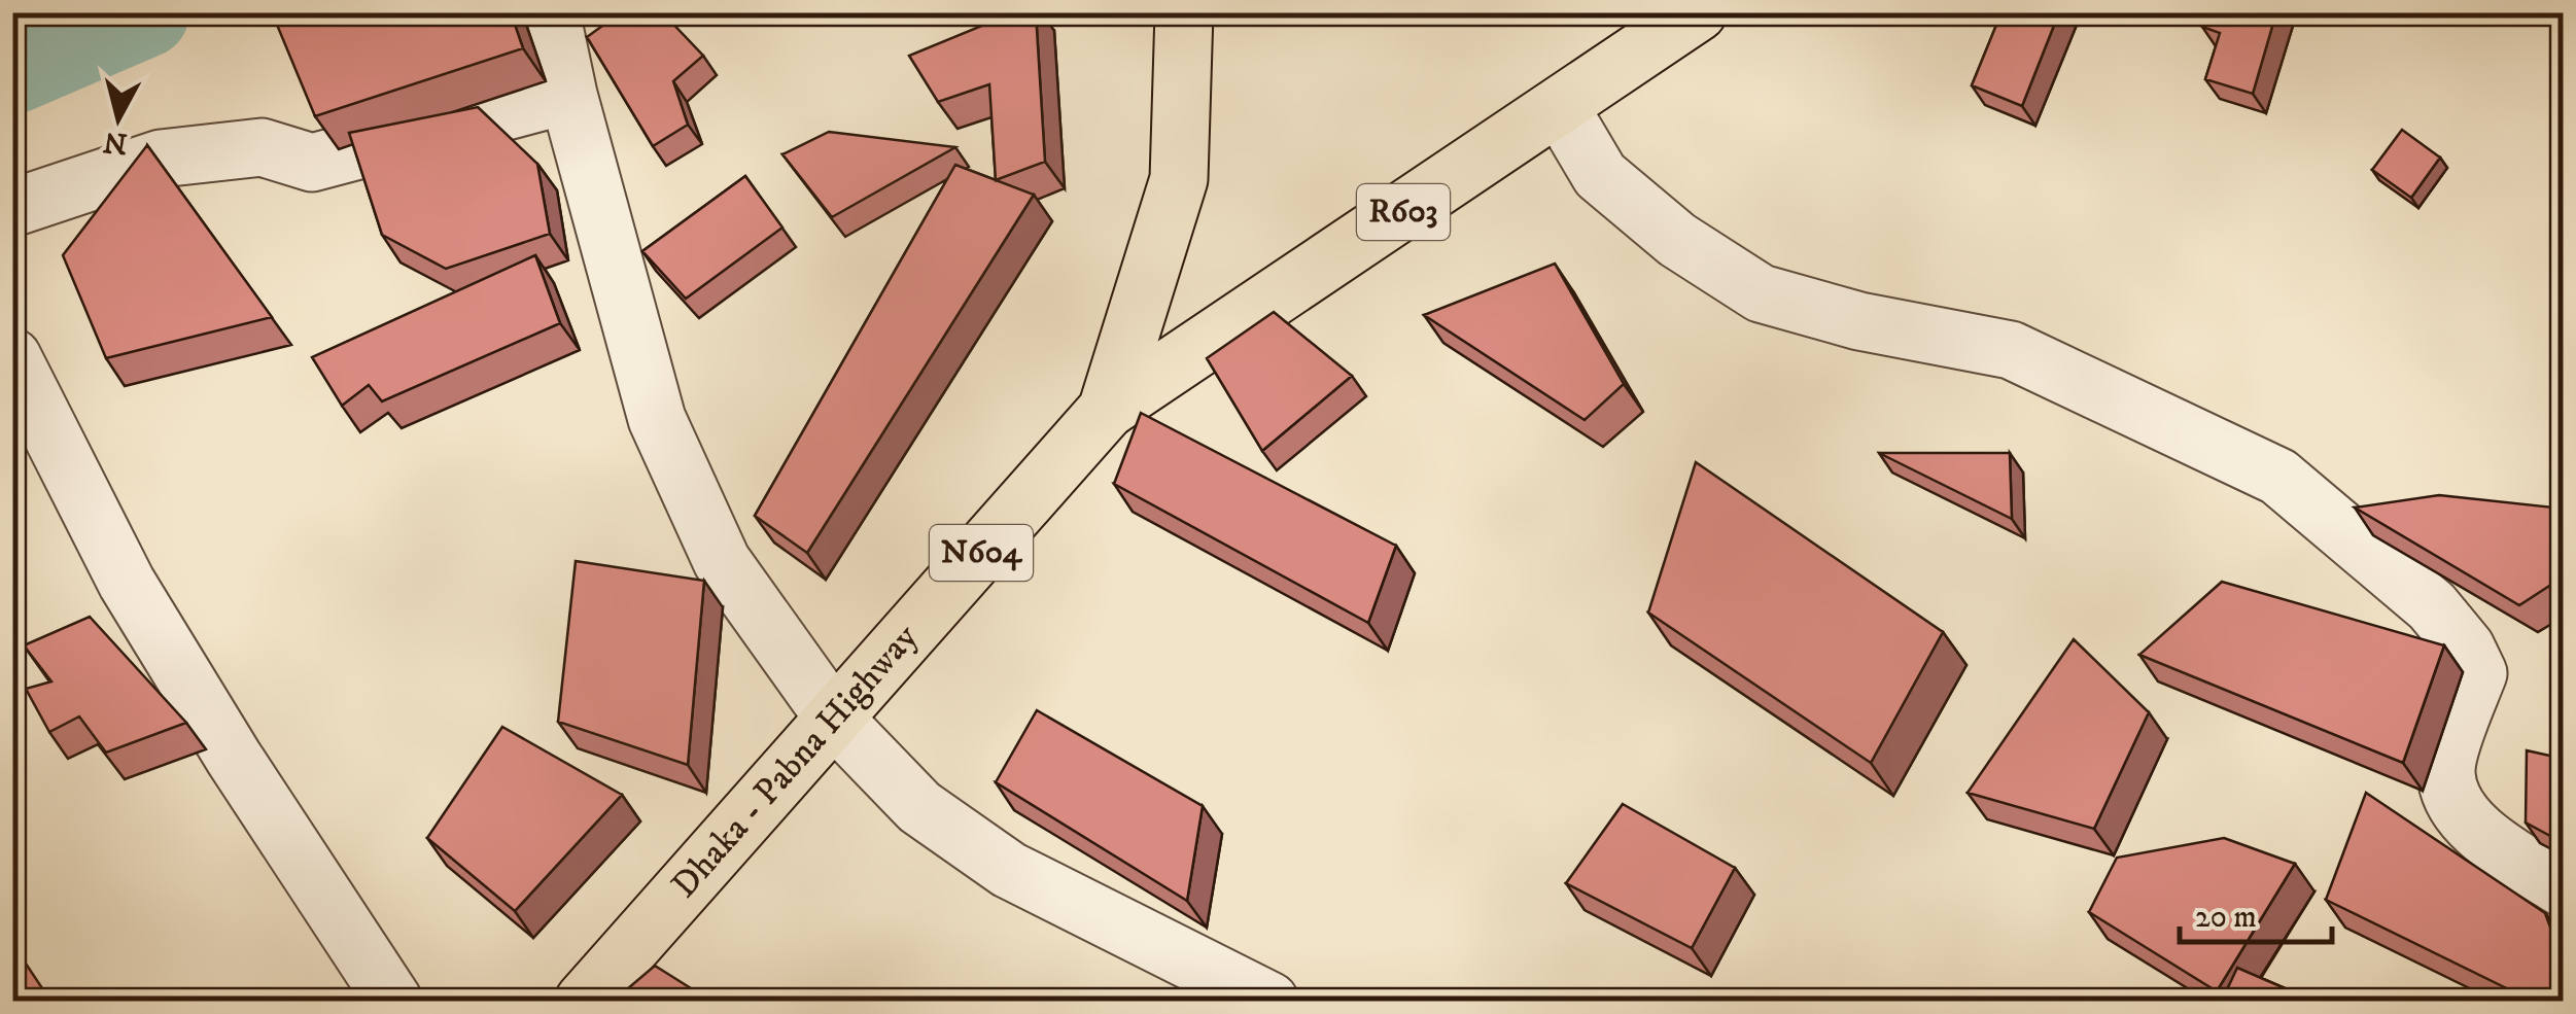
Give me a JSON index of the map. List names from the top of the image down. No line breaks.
{"streets":{"main road":["R603","N604","Dhaka - Pabna Highway"]},"crossings":[["R603","Dhaka - Pabna Highway"]],"scale_bar":"20 m","north":"bottom"}
